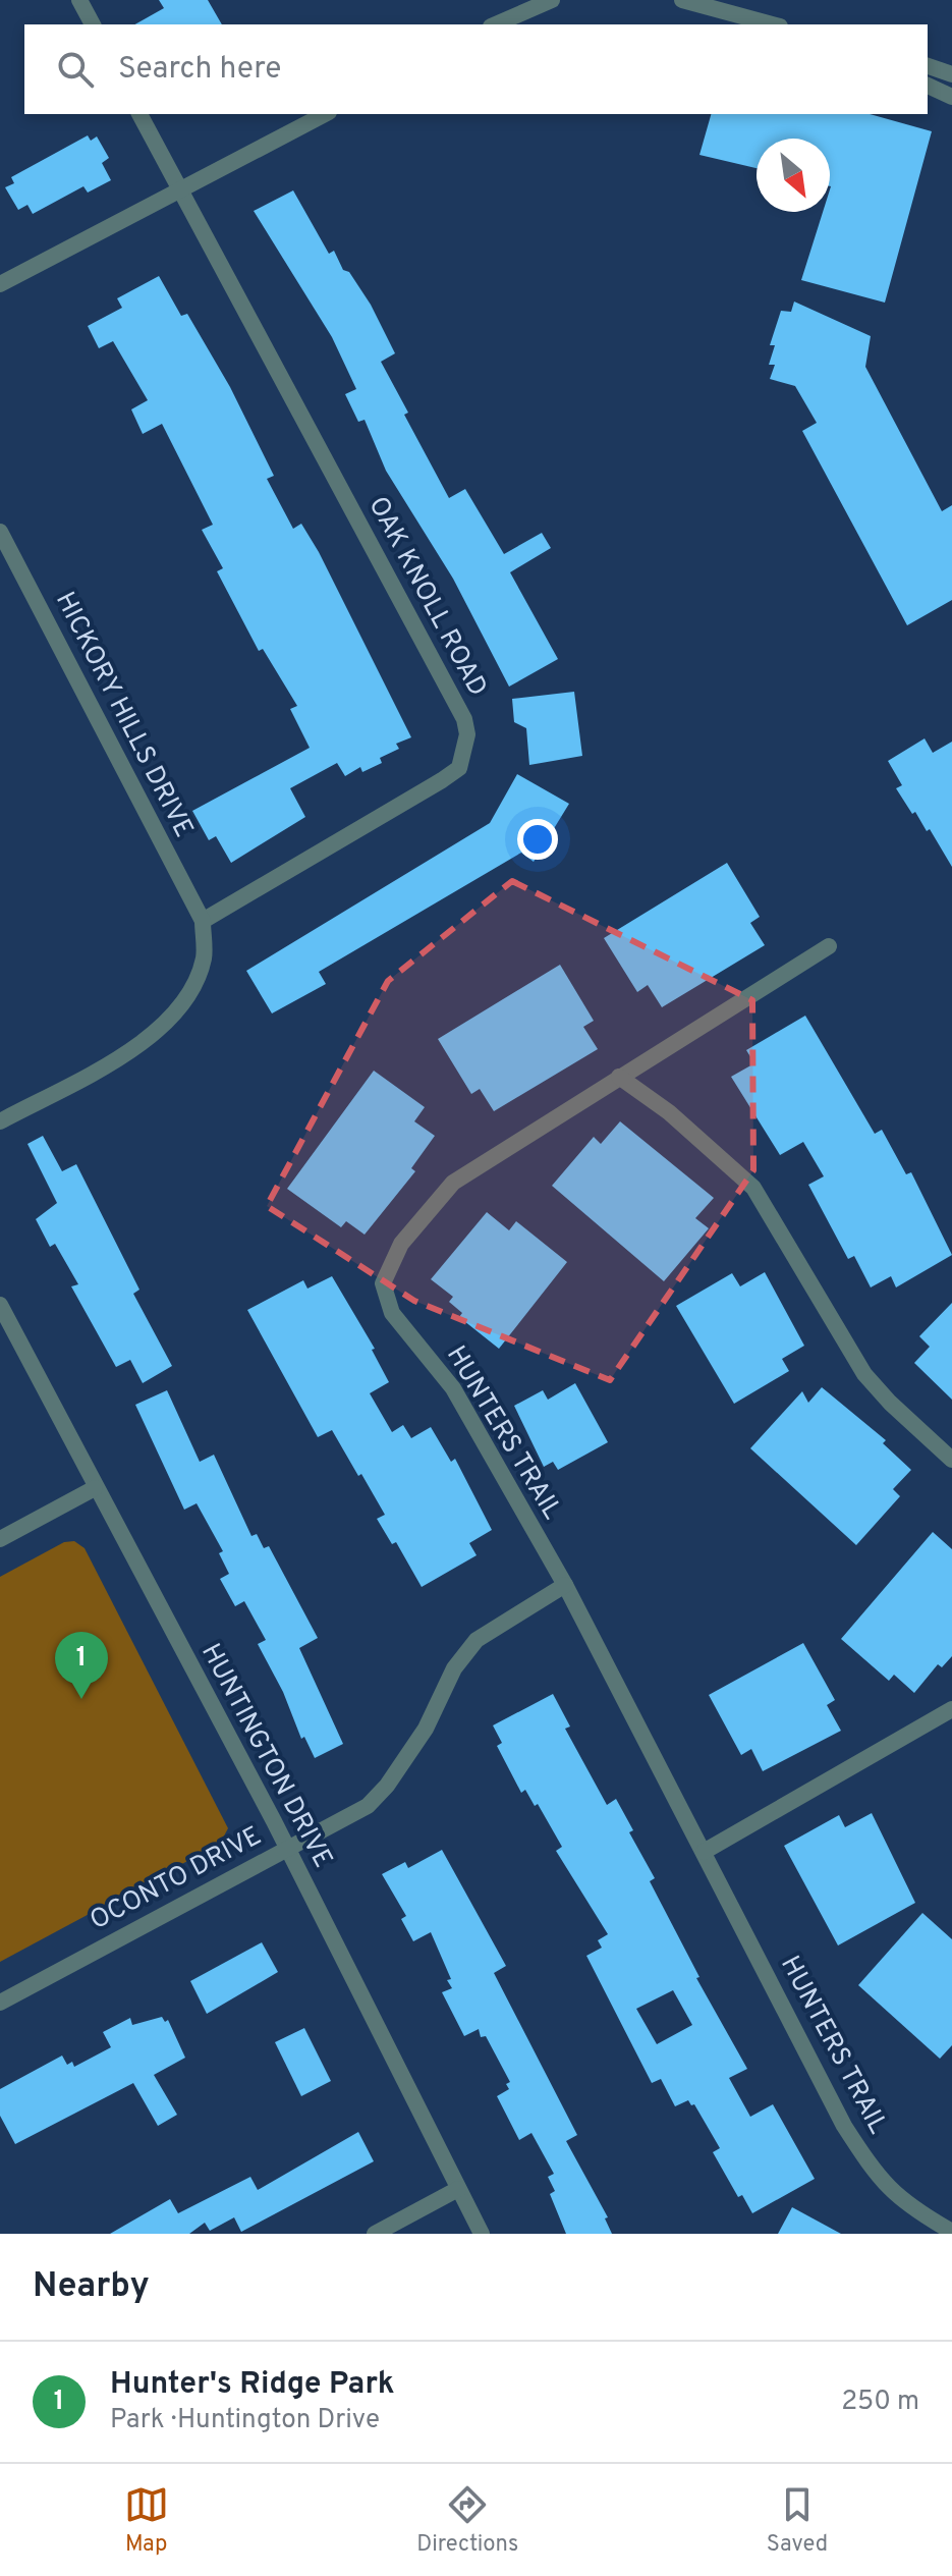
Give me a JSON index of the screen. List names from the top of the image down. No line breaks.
{"streets":{"street":["OAK KNOLL ROAD","HICKORY HILLS DRIVE","HUNTERS TRAIL","HUNTINGTON DRIVE","OCONTO DRIVE"]},"crossings":[["OAK KNOLL ROAD","HICKORY HILLS DRIVE"],["HUNTERS TRAIL","OCONTO DRIVE"],["HUNTINGTON DRIVE","OCONTO DRIVE"]],"north":"bottom right","page":{"search":"Search here","pins":"1","heading":"Nearby","list":[{"mark":"1","name":"Hunter's Ridge Park","note":"Park · Huntington Drive","value":"250 m"}],"nav":["Map","Directions","Saved"]}}
